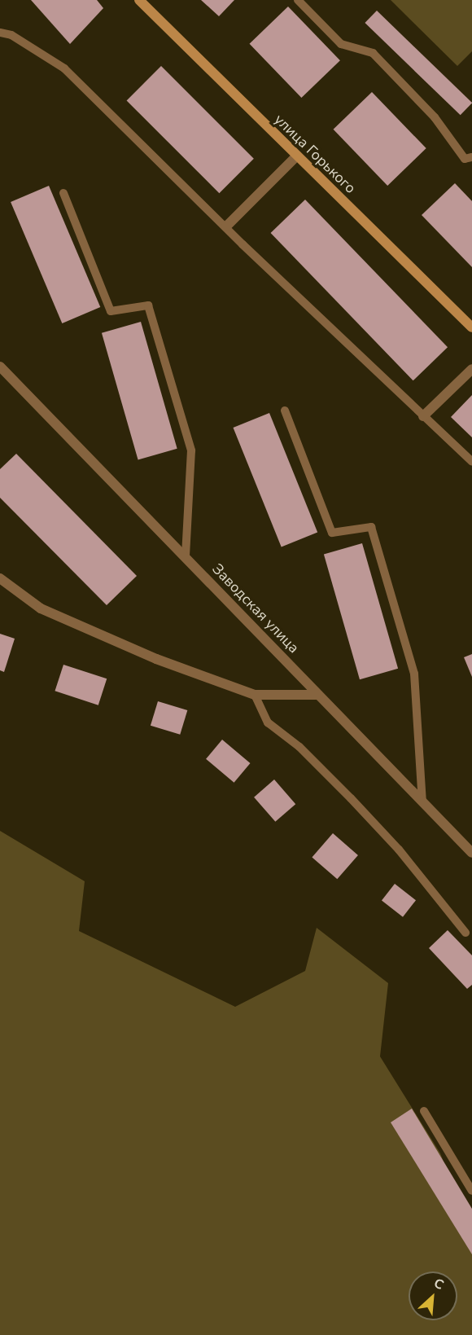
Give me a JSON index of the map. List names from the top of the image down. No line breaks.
{"streets":{"main road":["улица Горького"],"street":["Заводская улица"]},"north":"top right"}
